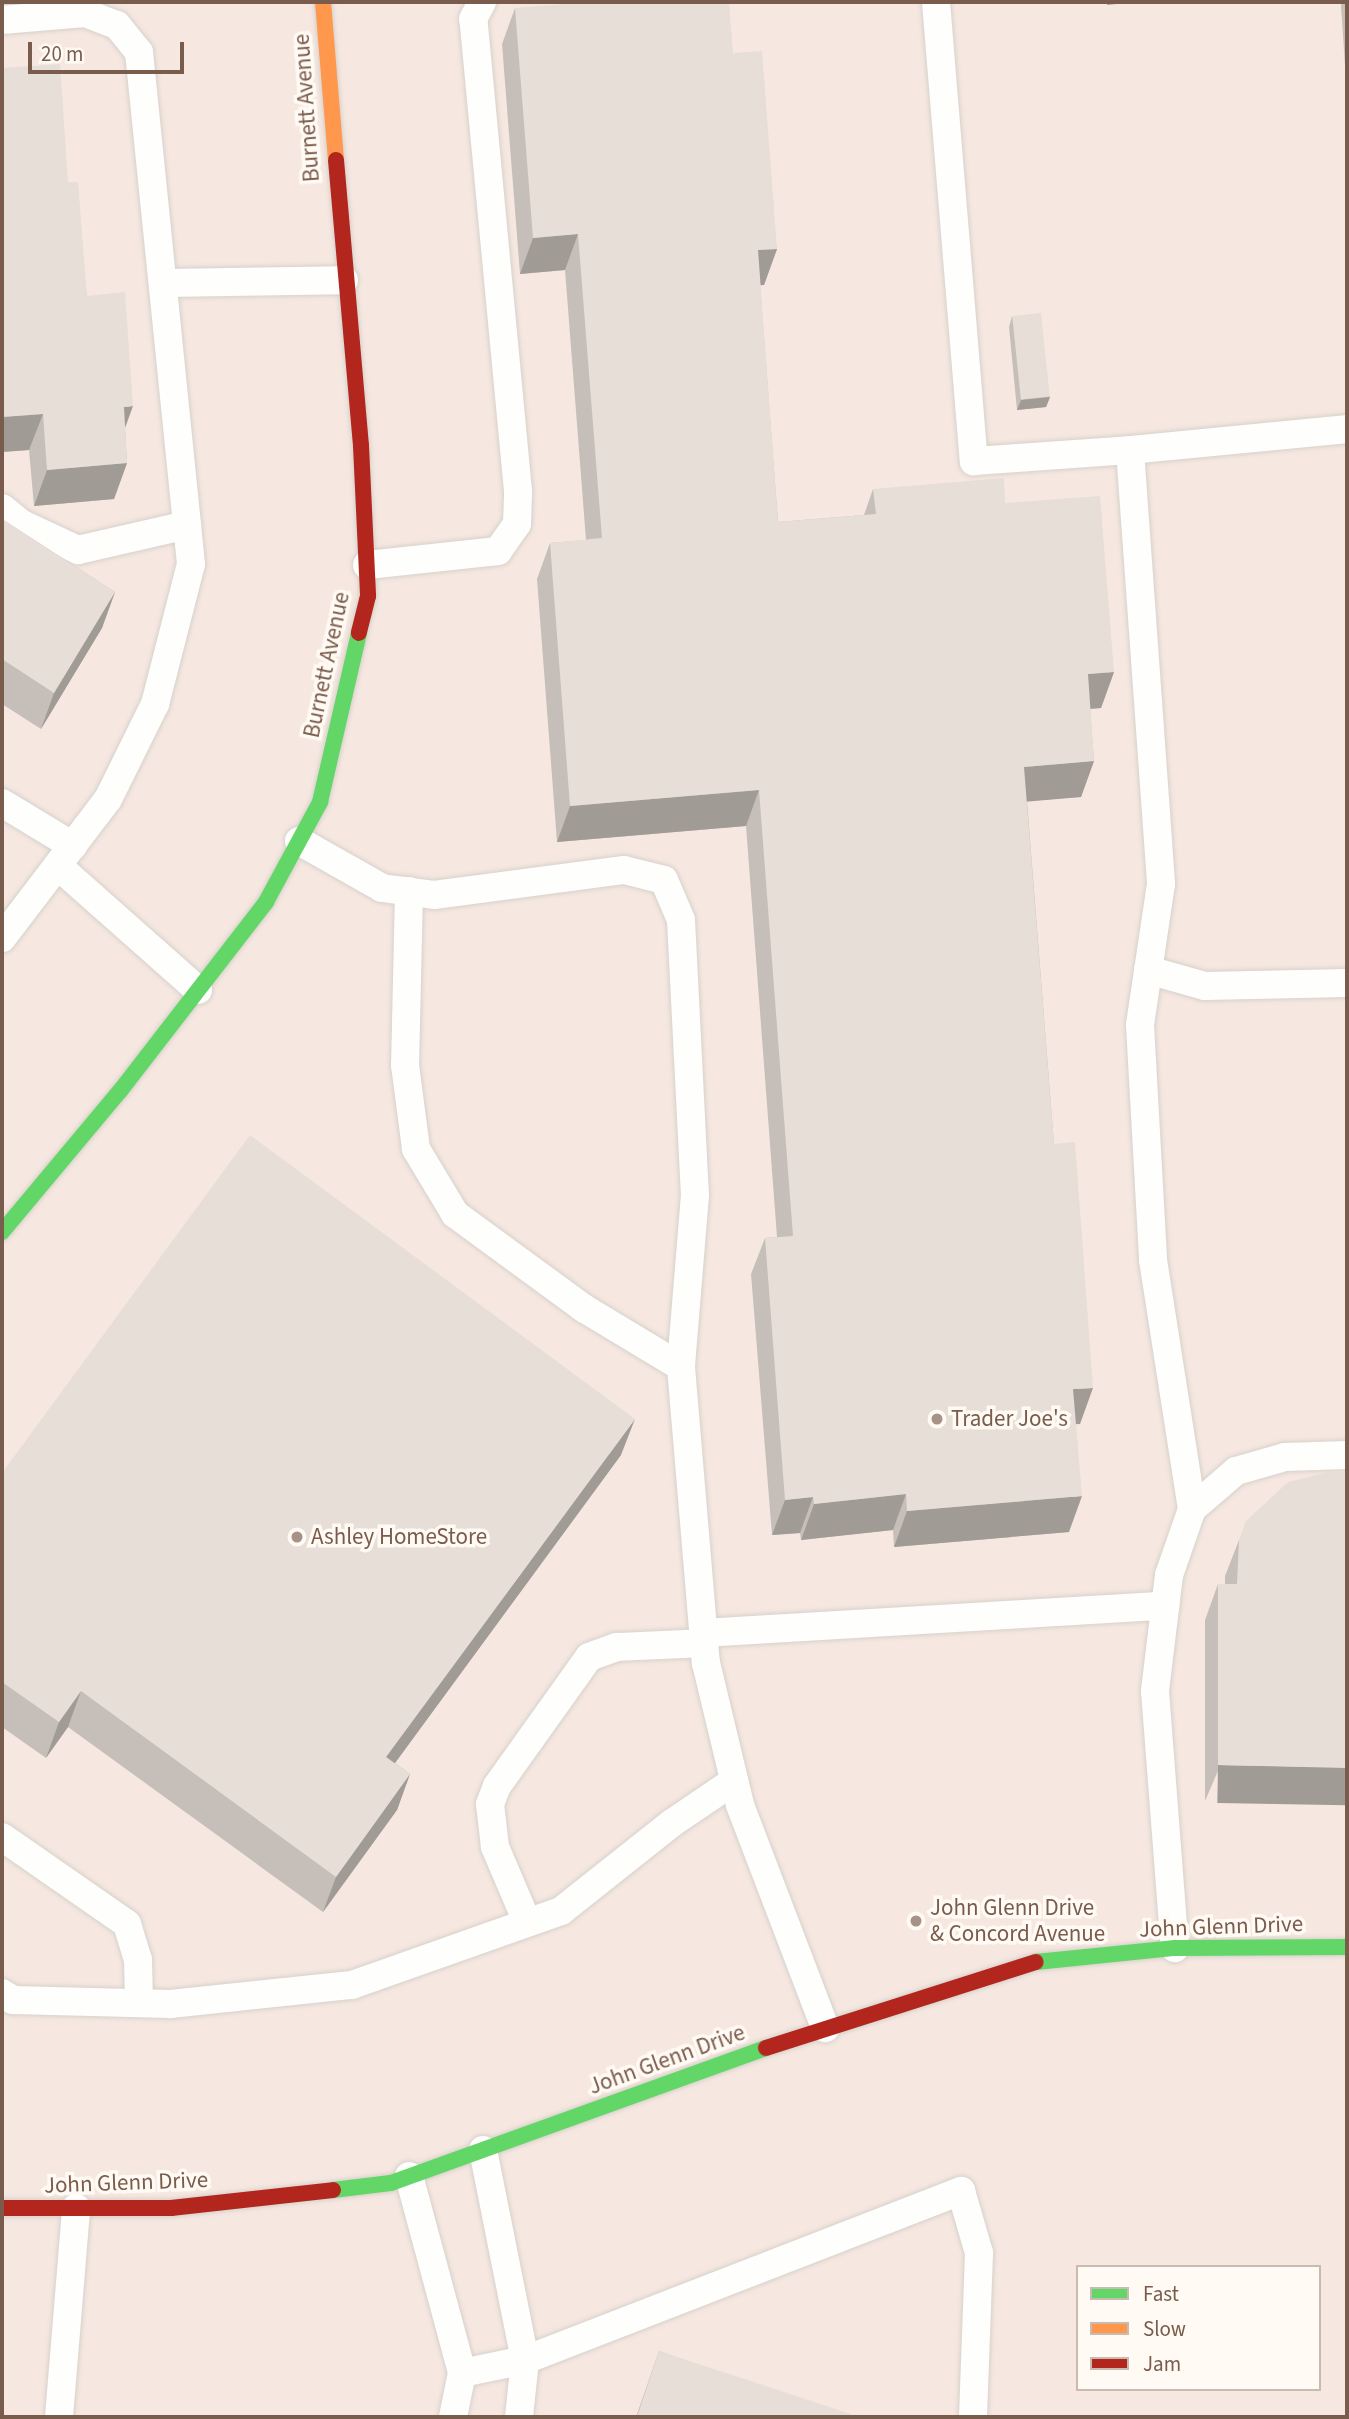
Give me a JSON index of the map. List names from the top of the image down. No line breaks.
{"streets":{"street":["Burnett Avenue","John Glenn Drive"]},"places":["Trader Joe's","Ashley HomeStore","John Glenn Drive & Concord Avenue"],"legend":["Fast","Slow","Jam"],"scale_bar":"20 m"}
